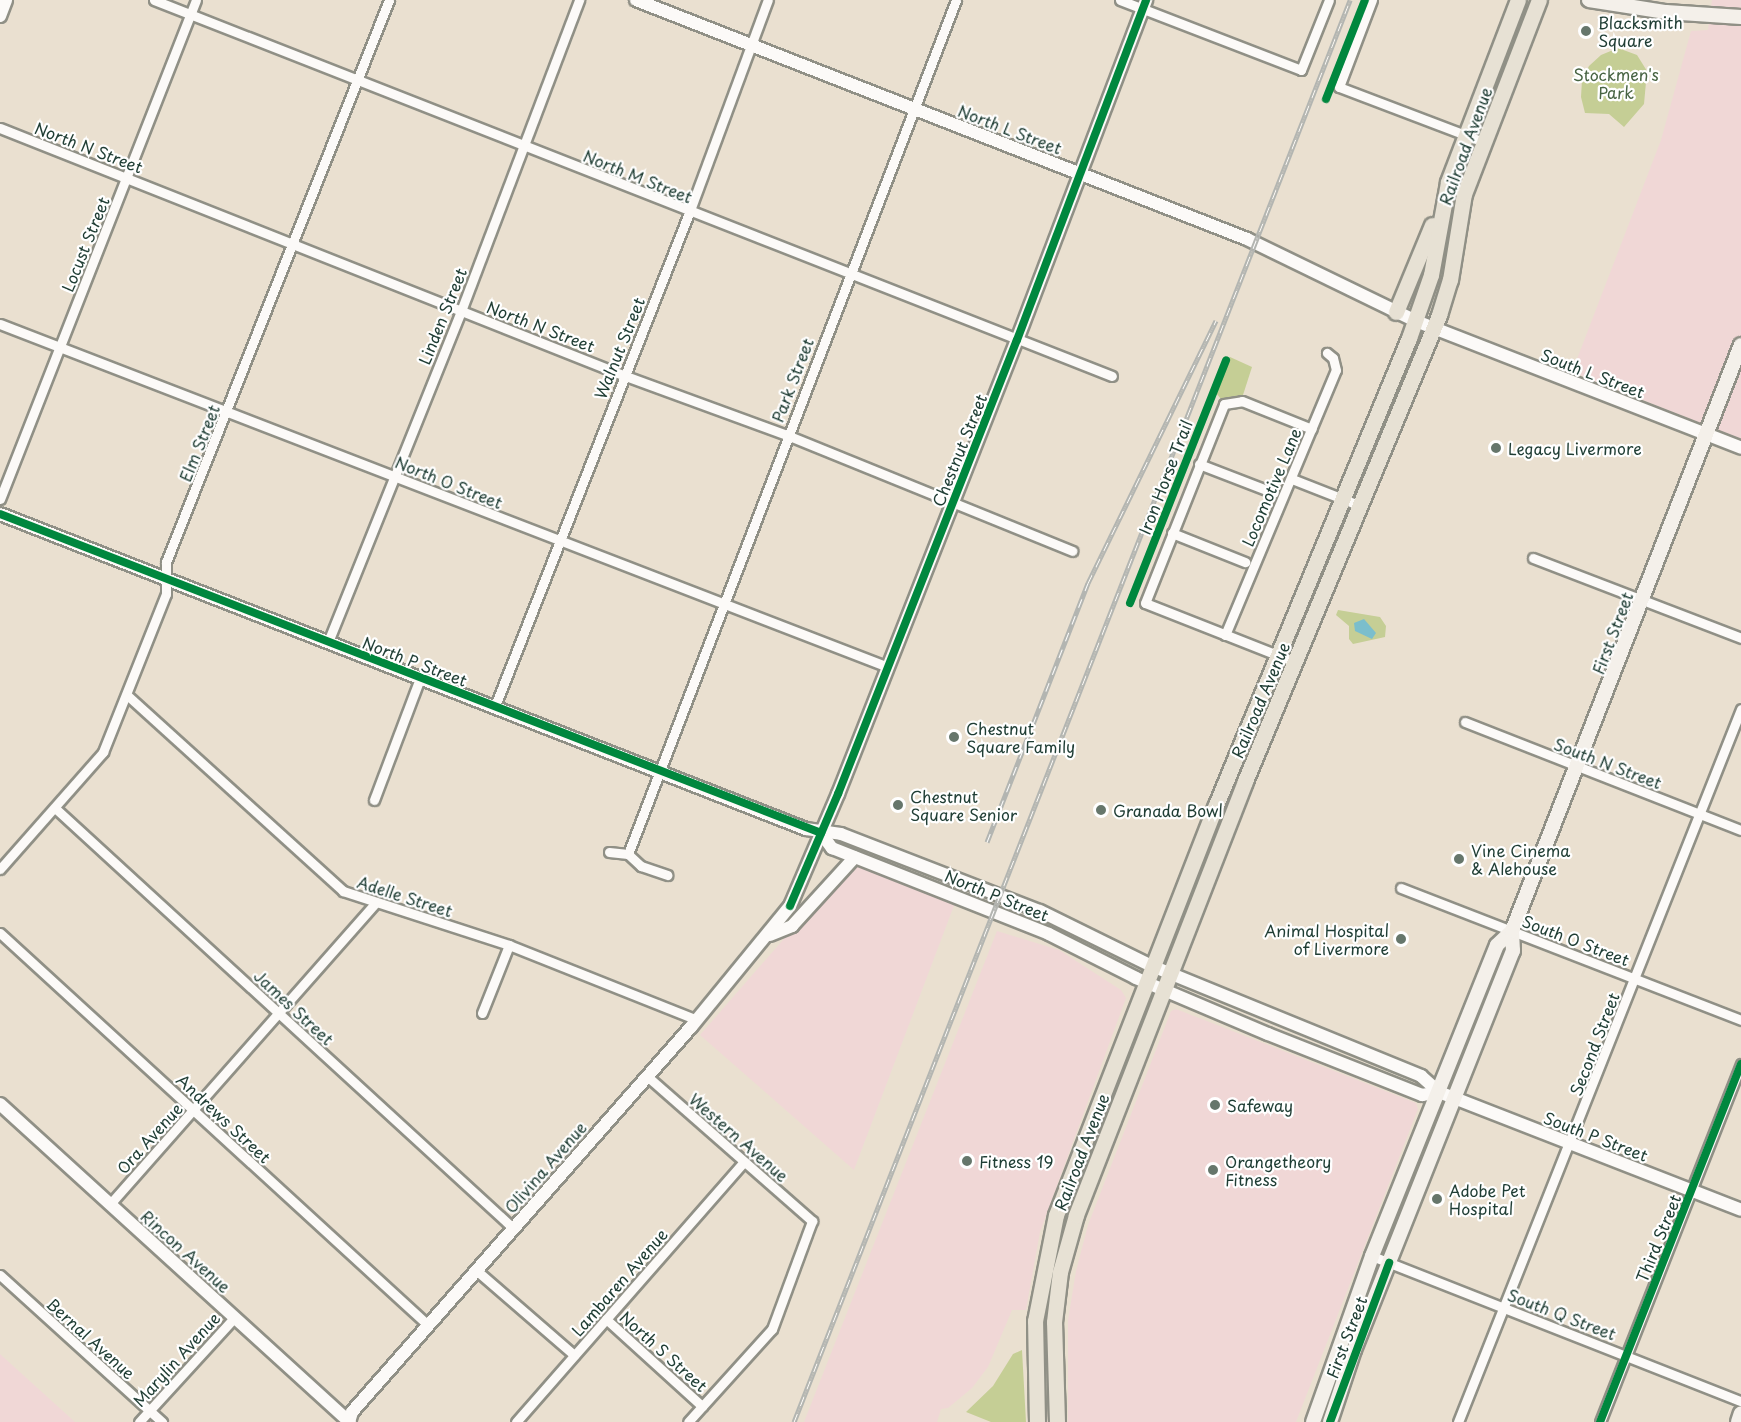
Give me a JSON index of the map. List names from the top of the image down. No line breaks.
{"streets":{"main road":["Railroad Avenue","First Street"],"street":["North L Street","North N Street","North M Street","Locust Street","Linden Street","Walnut Street","South L Street","Park Street","Elm Street","Chestnut Street","North O Street","Locomotive Lane","North P Street","South N Street","Adelle Street","South O Street","James Street","Second Street","Andrews Street","South P Street","Western Avenue","Ora Avenue","Olivina Avenue","Third Street","Rincon Avenue","Lambaren Avenue","South Q Street","Bernal Avenue","North S Street","Marylin Avenue"],"cycle path":["Iron Horse Trail"]},"crossings":[["North L Street","Railroad Avenue"],["North L Street","Walnut Street"],["North L Street","South L Street"],["North L Street","Park Street"],["North L Street","Chestnut Street"],["Railroad Avenue","South L Street"],["Railroad Avenue","North P Street"],["Railroad Avenue","South P Street"],["North N Street","Locust Street"],["North N Street","Linden Street"],["North N Street","Walnut Street"],["North N Street","Park Street"],["North N Street","Elm Street"],["North N Street","Chestnut Street"],["North M Street","Locust Street"],["North M Street","Linden Street"],["North M Street","Walnut Street"],["North M Street","Park Street"],["North M Street","Elm Street"],["North M Street","Chestnut Street"],["Locust Street","North O Street"],["Linden Street","North O Street"],["Linden Street","North P Street"],["Walnut Street","North O Street"],["Walnut Street","North P Street"],["South L Street","First Street"],["Park Street","North O Street"],["Park Street","North P Street"],["Elm Street","North O Street"],["Elm Street","North P Street"],["Elm Street","Adelle Street"],["Elm Street","James Street"],["Chestnut Street","North O Street"],["Chestnut Street","North P Street"],["Chestnut Street","Olivina Avenue"],["First Street","South N Street"],["First Street","South O Street"],["First Street","South P Street"],["First Street","South Q Street"],["North P Street","South P Street"],["South N Street","Second Street"],["Adelle Street","Ora Avenue"],["Adelle Street","Olivina Avenue"],["South O Street","Second Street"],["James Street","Ora Avenue"],["James Street","Olivina Avenue"],["Second Street","South P Street"],["Second Street","South Q Street"],["Andrews Street","Ora Avenue"],["Andrews Street","Olivina Avenue"],["South P Street","Third Street"],["Western Avenue","Olivina Avenue"],["Western Avenue","Lambaren Avenue"],["Western Avenue","North S Street"],["Ora Avenue","Rincon Avenue"],["Olivina Avenue","Rincon Avenue"],["Third Street","South Q Street"],["Rincon Avenue","Marylin Avenue"],["Lambaren Avenue","North S Street"],["Bernal Avenue","Marylin Avenue"]],"parks":["Stockmen's Park"],"places":["Blacksmith Square","Legacy Livermore","Chestnut Square Family","Chestnut Square Senior","Granada Bowl","Vine Cinema & Alehouse","Animal Hospital of Livermore","Safeway","Fitness 19","Orangetheory Fitness","Adobe Pet Hospital"]}
